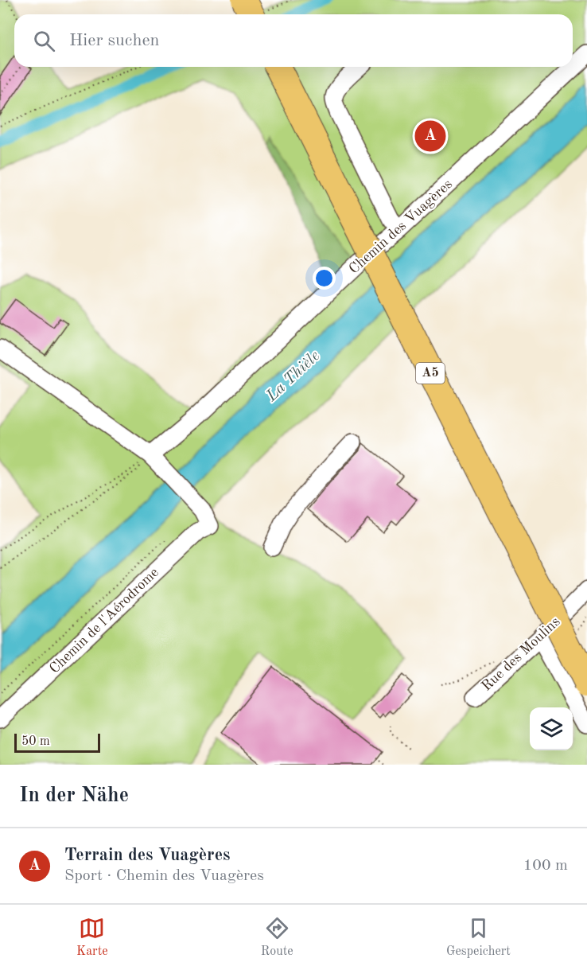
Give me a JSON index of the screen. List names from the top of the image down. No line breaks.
{"streets":{"highway":["A5"],"street":["Chemin des Vuagères","Chemin de l'Aérodrome","Rue des Moulins"]},"crossings":[["Chemin des Vuagères","Chemin de l'Aérodrome"]],"water":["La Thièle"],"scale_bar":"50 m","page":{"search":"Hier suchen","pins":"A","scale":"50 m","heading":"In der Nähe","list":[{"mark":"A","name":"Terrain des Vuagères","note":"Sport · Chemin des Vuagères","value":"100 m"}],"nav":["Karte","Route","Gespeichert"]}}
